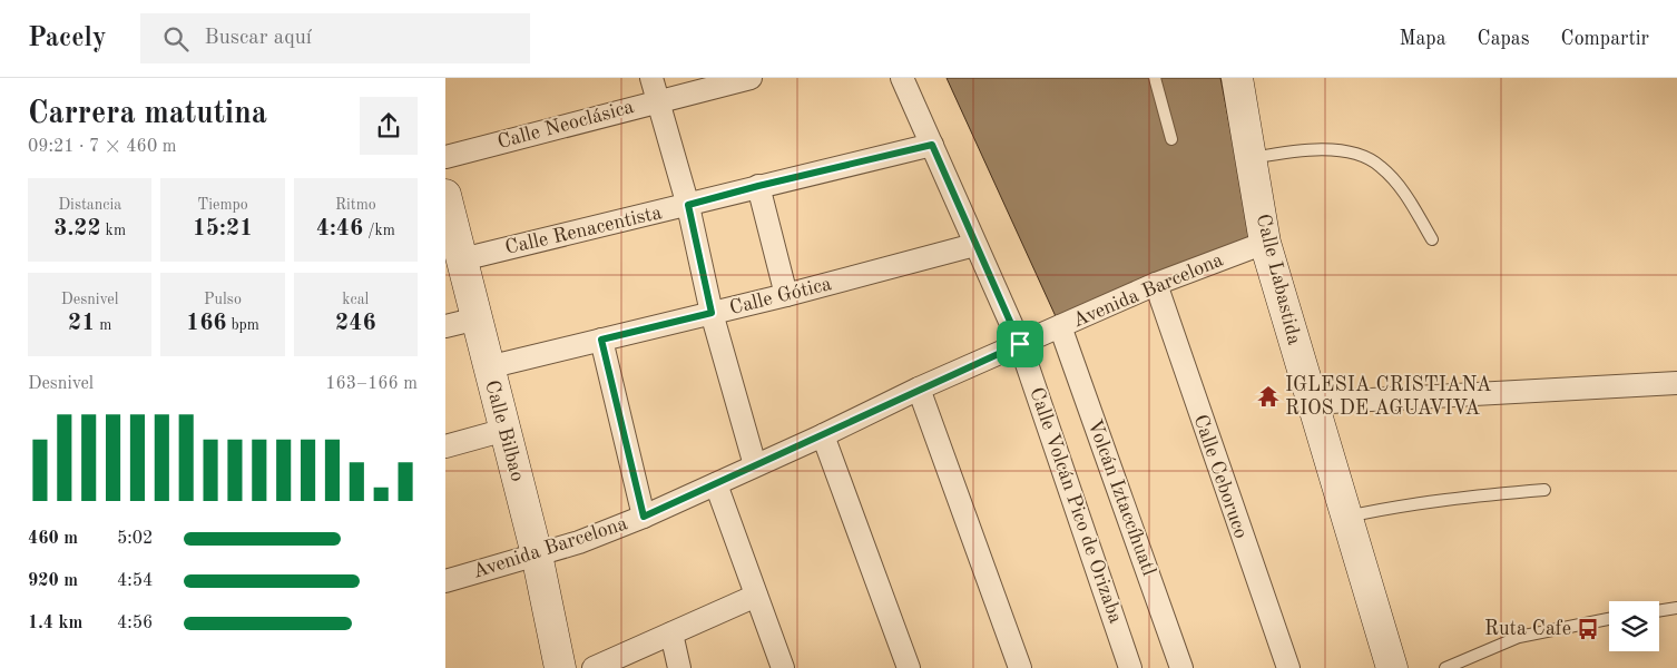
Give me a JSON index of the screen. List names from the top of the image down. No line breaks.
{"streets":{"street":["Calle Neoclásica","Calle Renacentista","Calle Labastida","Avenida Barcelona","Calle Gótica","Calle Bilbao","Calle Ceboruco","Volcán Iztaccíhuatl","Calle Volcán Pico de Orizaba"]},"crossings":[["Calle Renacentista","Calle Bilbao"],["Calle Renacentista","Calle Volcán Pico de Orizaba"],["Calle Labastida","Avenida Barcelona"],["Avenida Barcelona","Calle Bilbao"],["Avenida Barcelona","Calle Ceboruco"],["Avenida Barcelona","Volcán Iztaccíhuatl"],["Avenida Barcelona","Calle Volcán Pico de Orizaba"],["Calle Gótica","Calle Bilbao"],["Calle Gótica","Calle Volcán Pico de Orizaba"]],"places":{"temple":["IGLESIA CRISTIANA RIOS DE AGUAVIVA"],"bus stop":["Ruta Cafe"]},"page":{"header":"Pacely","search":"Buscar aquí","nav":["Mapa","Capas","Compartir"],"heading":["Carrera matutina","09:21 · 7 × 460 m"],"stats":[["Distancia","3.22 km"],["Tiempo","15:21"],["Ritmo","4:46 /km"],["Desnivel","21 m"],["Pulso","166 bpm"],["kcal","246"]],"chart":["Desnivel","163–166 m"],"list":[{"name":"460 m","note":"5:02"},{"name":"920 m","note":"4:54"},{"name":"1.4 km","note":"4:56"}]}}
